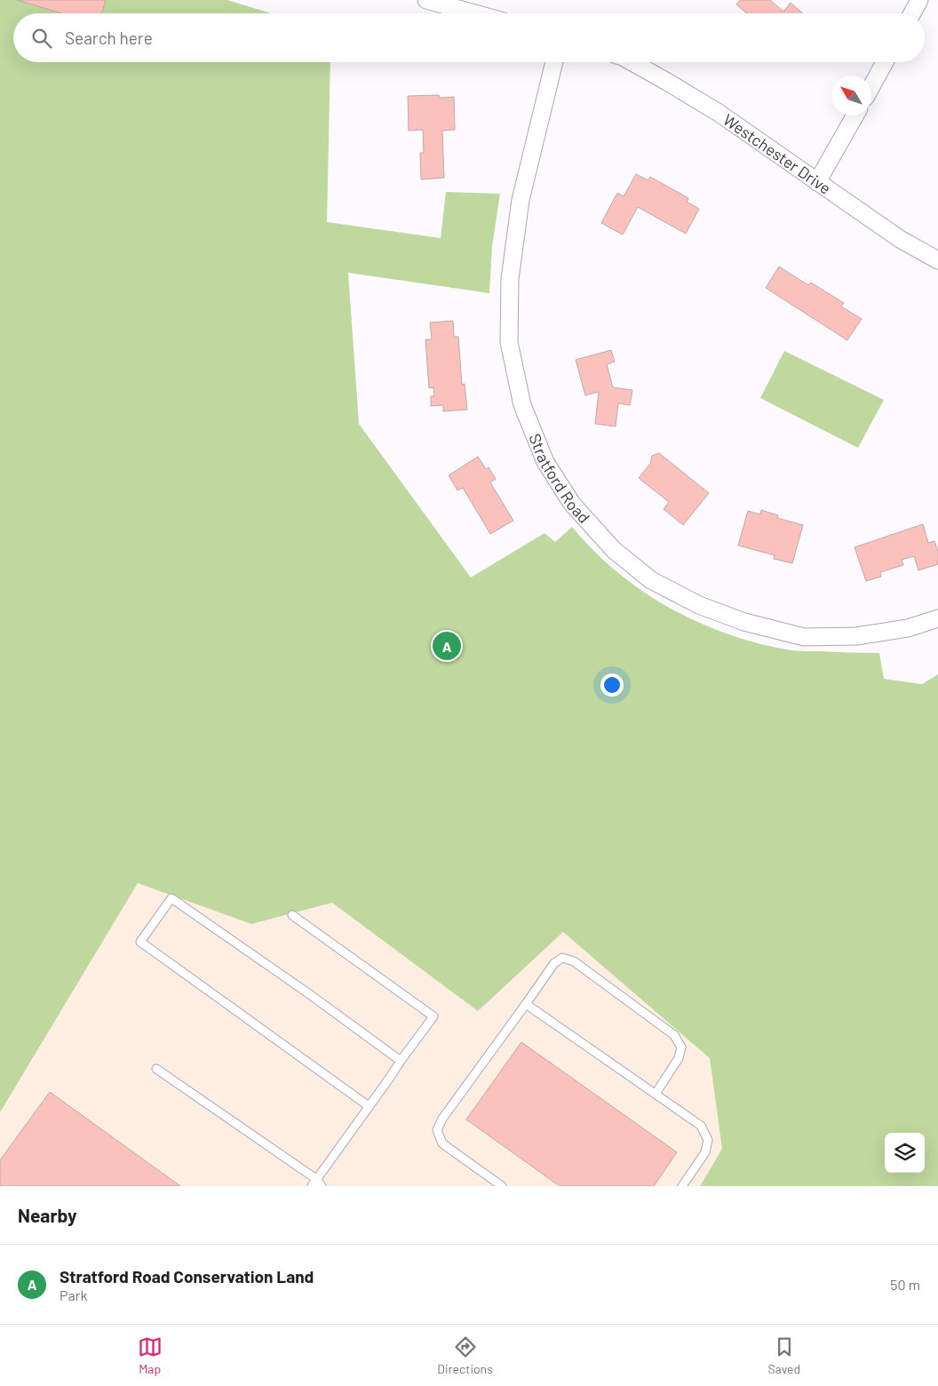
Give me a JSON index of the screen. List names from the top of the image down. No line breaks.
{"streets":{"street":["Westchester Drive","Stratford Road"]},"north":"top left","page":{"search":"Search here","pins":"A","heading":"Nearby","list":[{"mark":"A","name":"Stratford Road Conservation Land","note":"Park","value":"50 m"}],"nav":["Map","Directions","Saved"]}}
